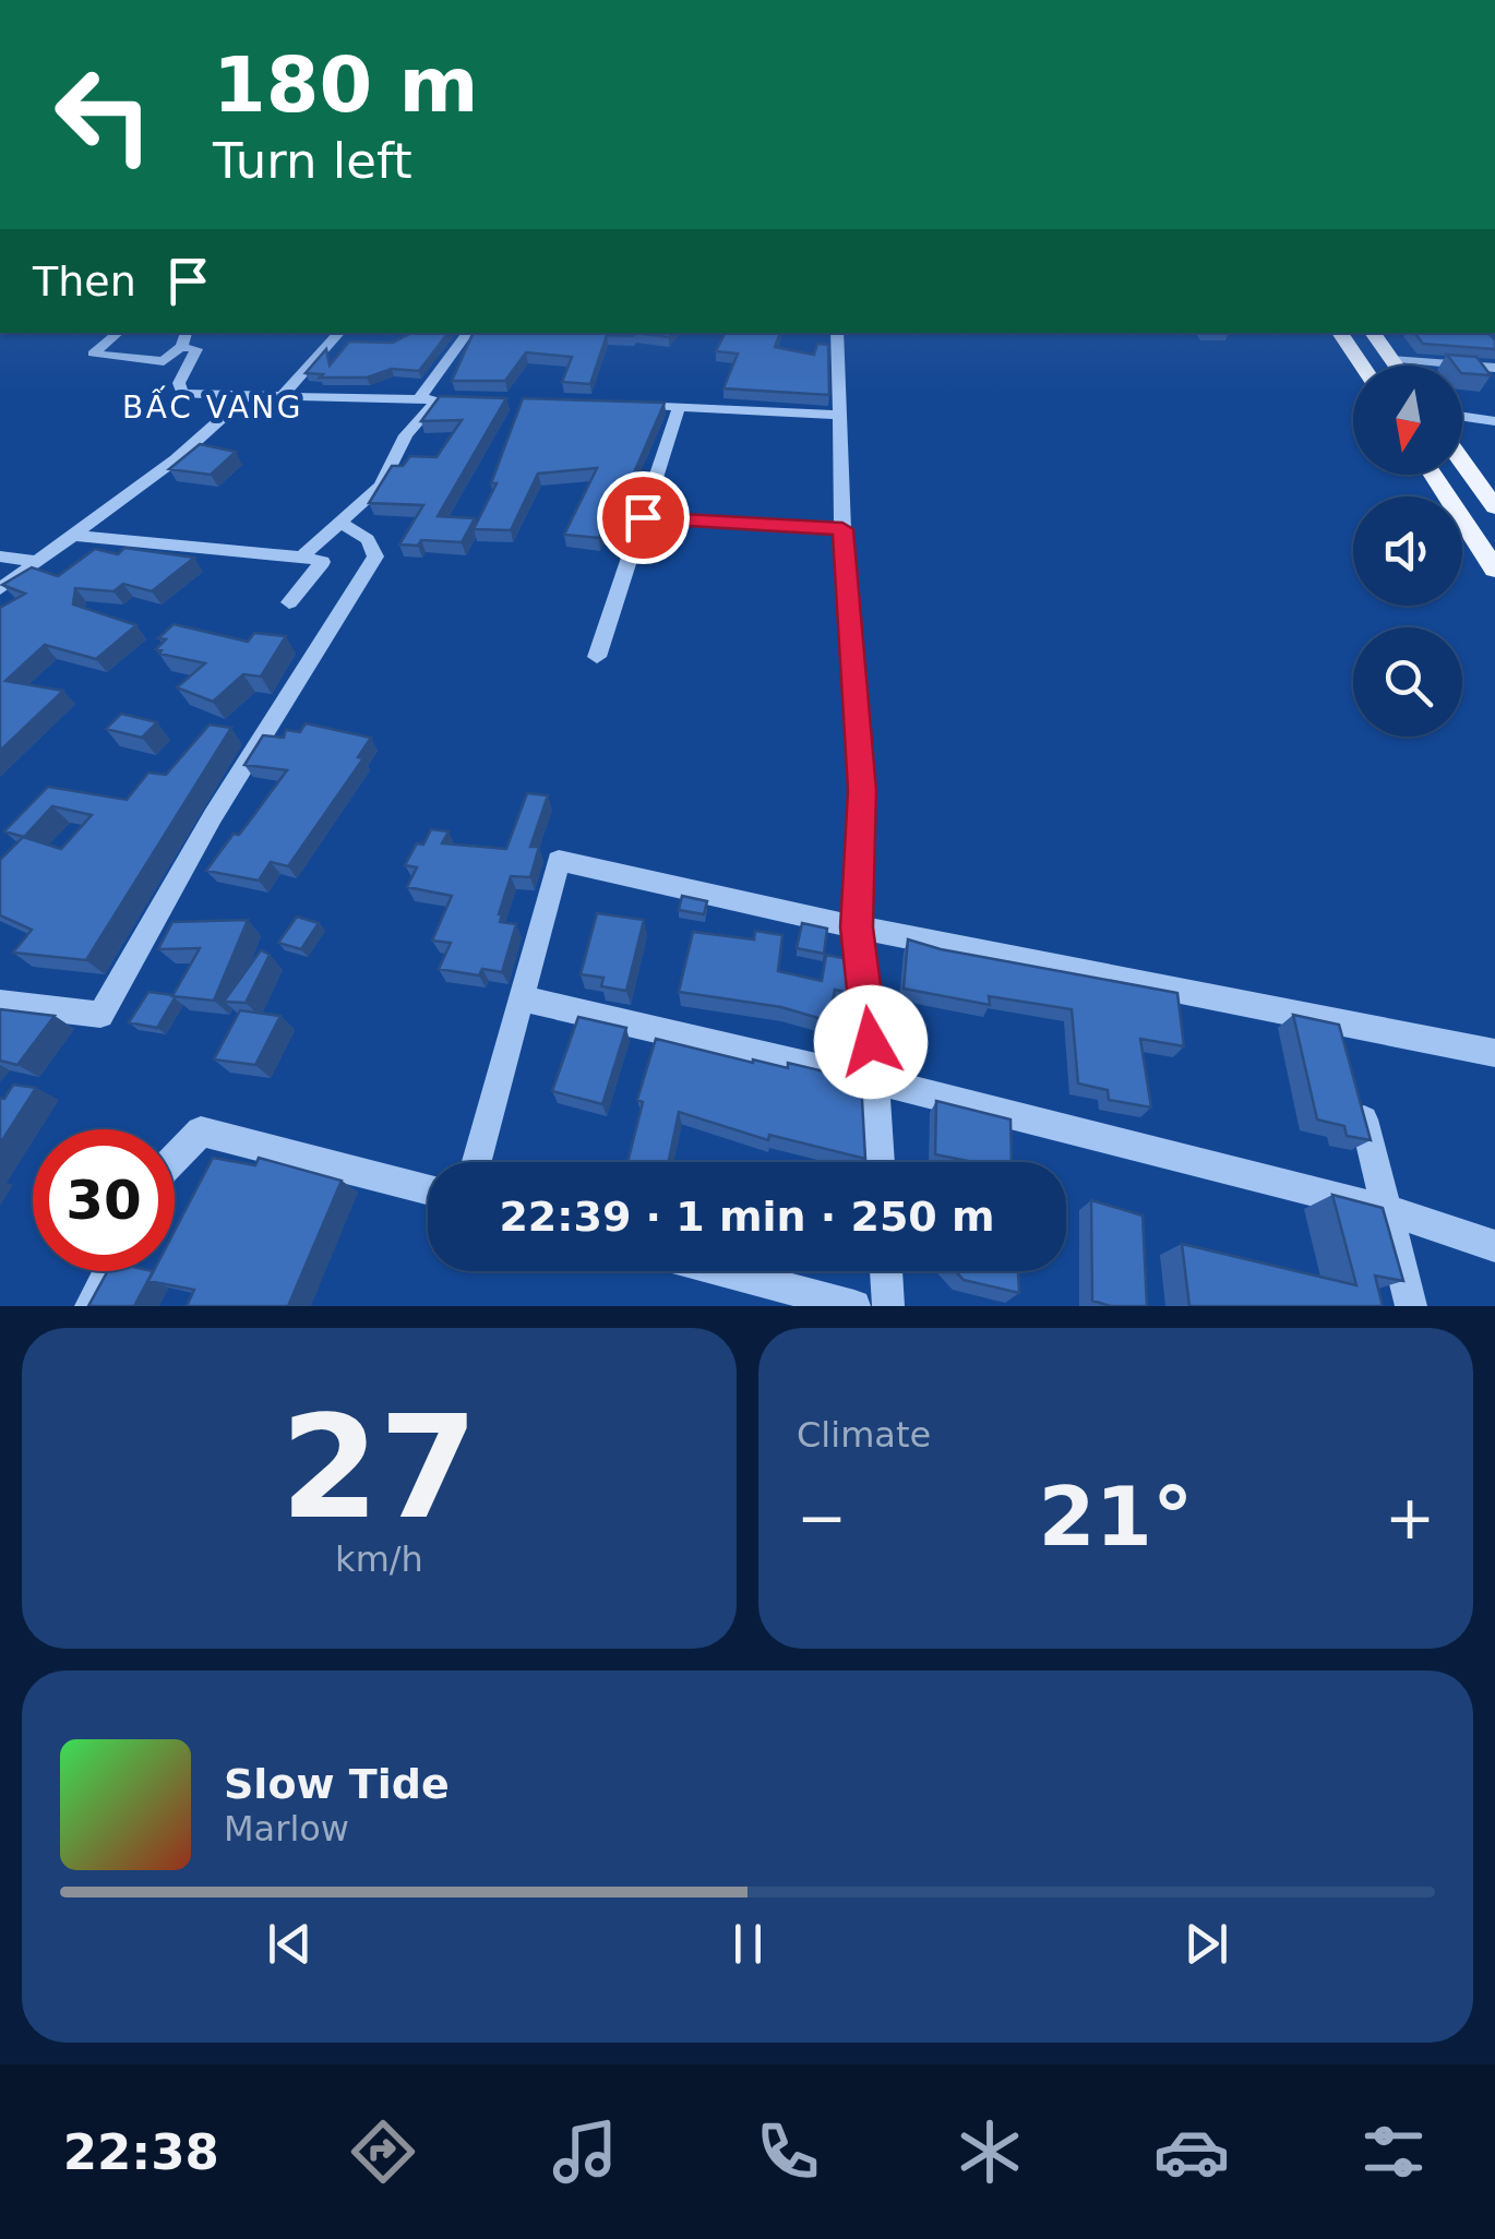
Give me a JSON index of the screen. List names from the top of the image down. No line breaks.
{"districts":["BẤC VANG"],"north":"bottom","page":{"turn":["180 m","Turn left"],"then":"Then","limit":"30","trip":"22:39 · 1 min · 250 m","tile":[["27","km/h"],"Climate"],"heat":["−","21°","+"],"song":["Slow Tide","Marlow"],"tabs":"22:38"}}
